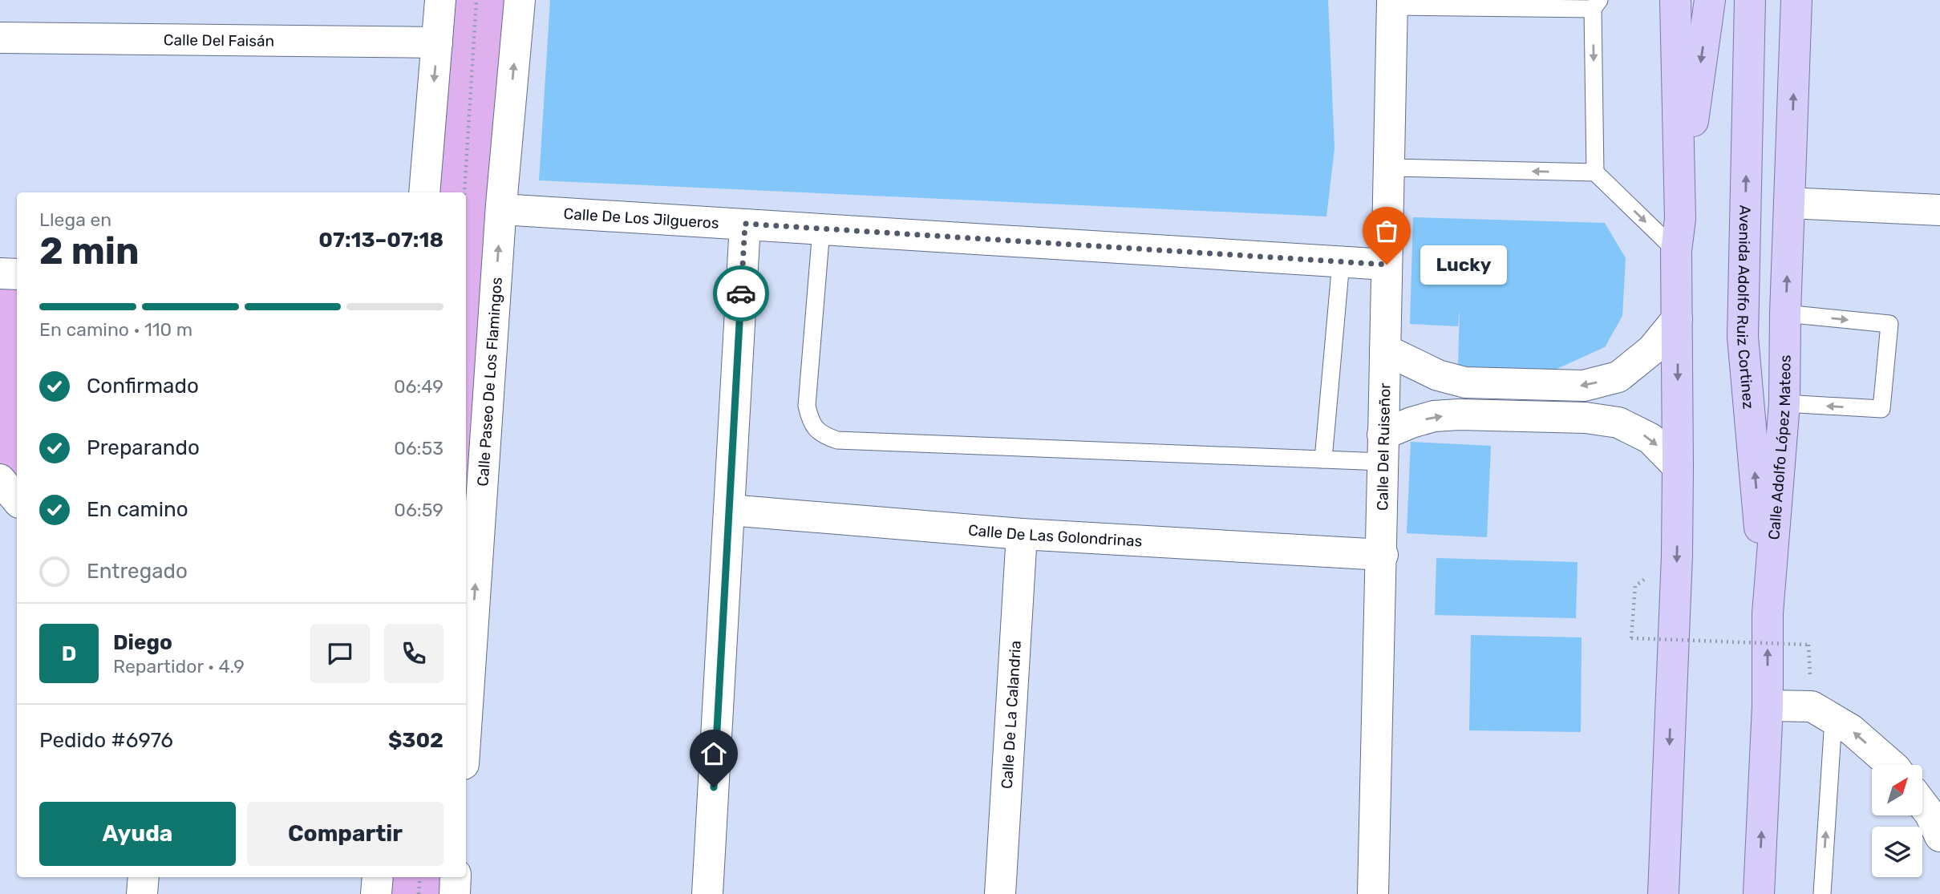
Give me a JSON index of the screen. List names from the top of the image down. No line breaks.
{"streets":{"main road":["Avenida Adolfo Ruiz Cortinez","Calle Adolfo López Mateos"],"street":["Calle Del Faisán","Calle De Los Jilgueros","Calle Paseo De Los Flamingos","Calle Del Ruiseñor","Calle De Las Golondrinas","Calle De La Calandria"]},"crossings":[["Calle De Los Jilgueros","Calle Paseo De Los Flamingos"],["Calle De Los Jilgueros","Calle Del Ruiseñor"],["Avenida Adolfo Ruiz Cortinez","Calle Adolfo López Mateos"],["Calle Del Ruiseñor","Calle De Las Golondrinas"],["Calle De Las Golondrinas","Calle De La Calandria"]],"places":["Lucky"],"north":"top right","page":{"heading":["2 min","Llega en","07:13–07:18"],"panel":["Diego","Repartidor · 4.9","Pedido #6976","$302"],"bubble":"Lucky","bar":"En camino · 110 m","list":[["Confirmado","06:49"],["Preparando","06:53"],["En camino","06:59"],"Entregado"],"round":"D","buttons":["Ayuda","Compartir"]}}
